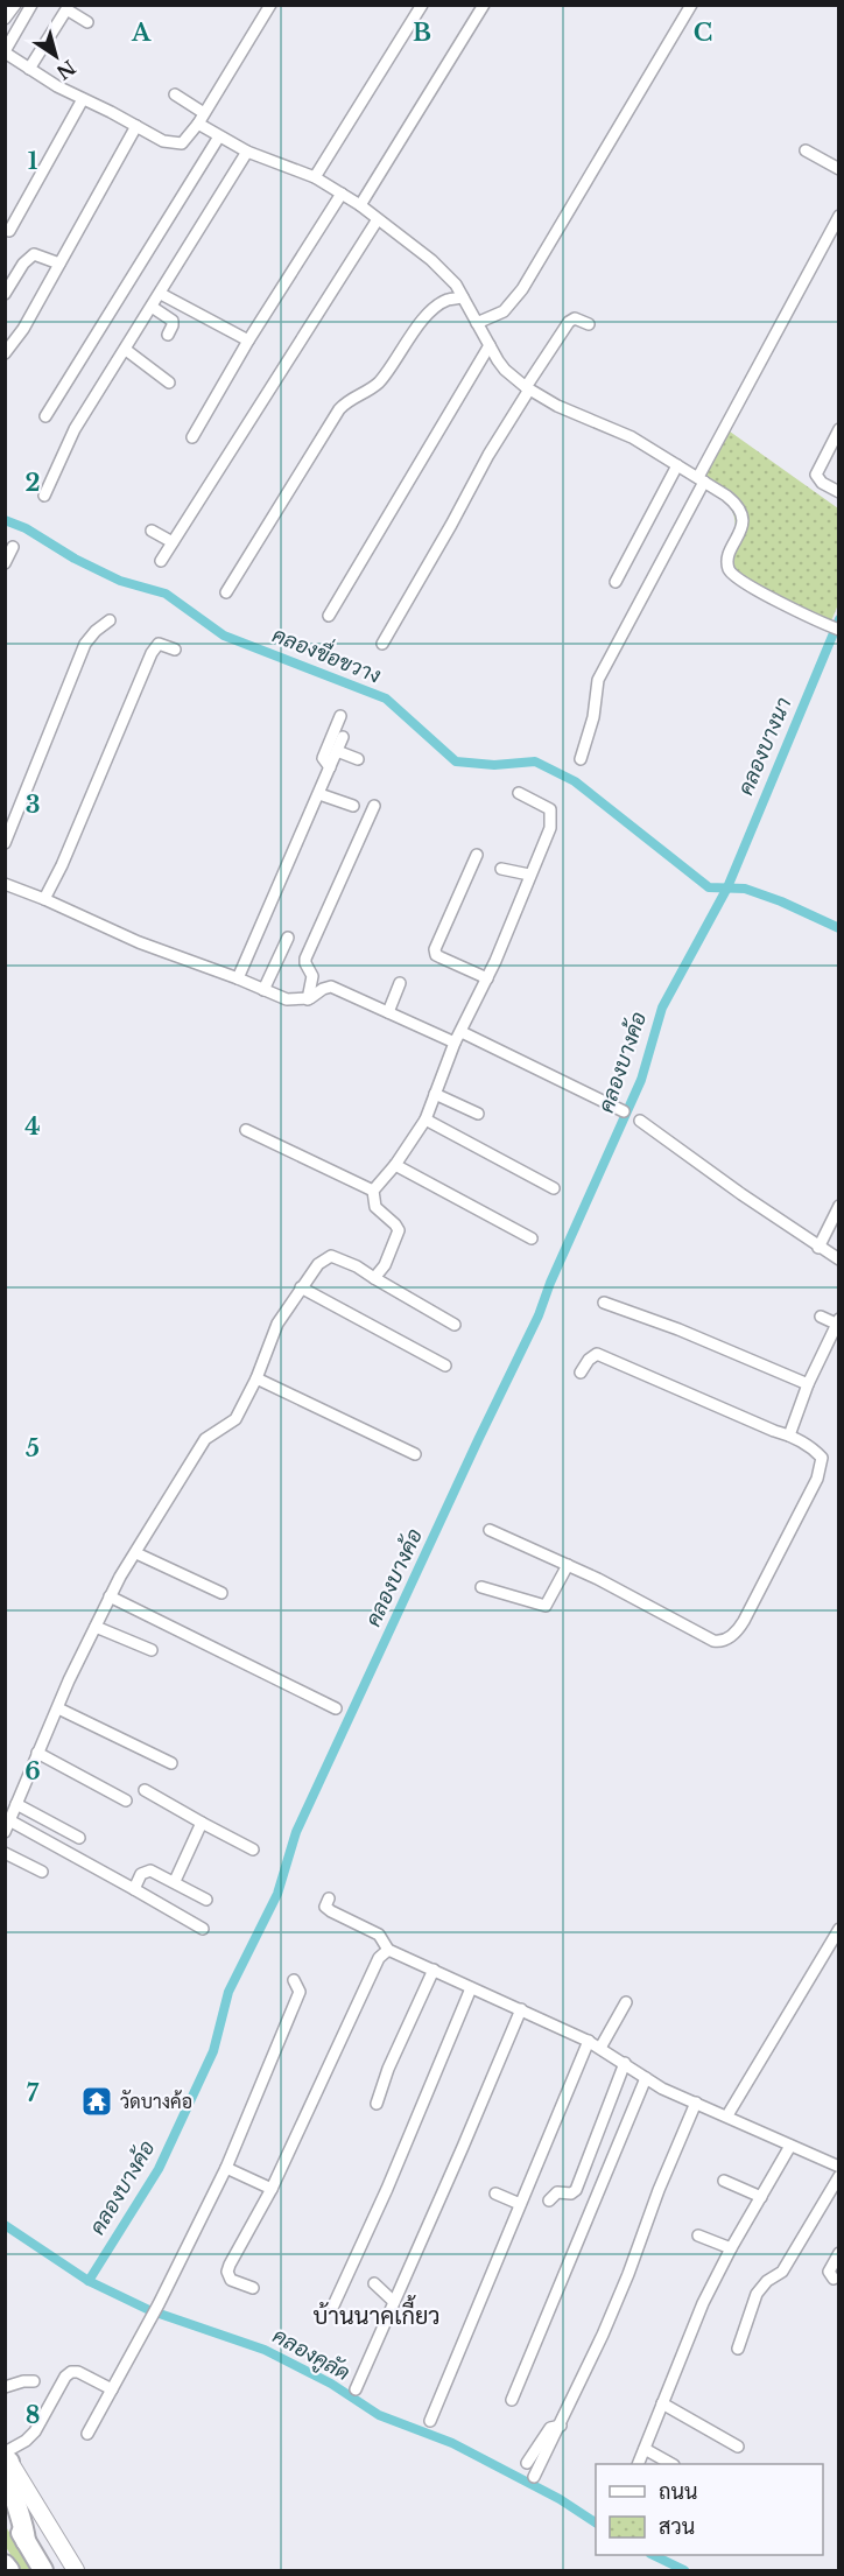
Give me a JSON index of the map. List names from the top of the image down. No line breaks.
{"districts":["บ้านนาคเกี้ยว"],"water":["คลองขื่อขวาง","คลองบางนา","คลองบางค้อ","คลองคูลัด"],"places":{"temple":["วัดบางค้อ"]},"legend":["ถนน","สวน"],"north":"bottom right","grid":{"columns":["A","B","C"],"rows":["1","2","3","4","5","6","7","8"]}}
